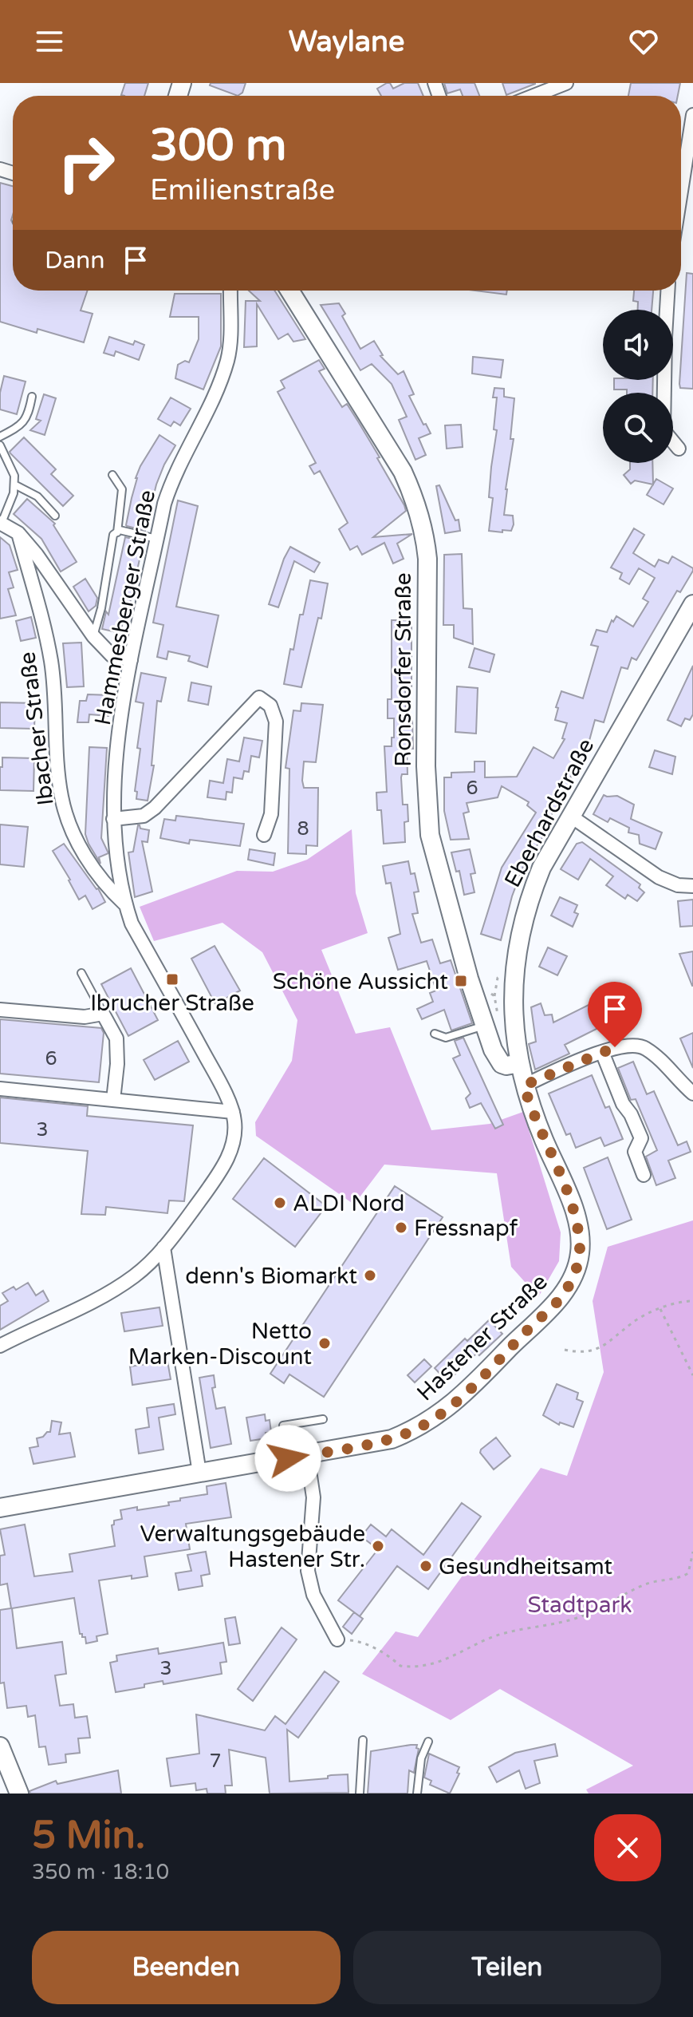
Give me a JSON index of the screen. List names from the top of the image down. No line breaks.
{"streets":{"main road":["Ronsdorfer Straße","Eberhardstraße","Hastener Straße"],"street":["Hammesberger Straße","Ibacher Straße"]},"crossings":[["Hammesberger Straße","Ibacher Straße"],["Ronsdorfer Straße","Eberhardstraße"],["Ronsdorfer Straße","Hastener Straße"],["Eberhardstraße","Hastener Straße"]],"parks":["Stadtpark"],"places":{"transit":["Ibrucher Straße","Schöne Aussicht"],"other":["ALDI Nord","Fressnapf","denn's Biomarkt","Netto Marken-Discount","Verwaltungsgebäude Hastener Str.","Gesundheitsamt"]},"house_numbers":["6","8","6","3","3","7"],"page":{"header":"Waylane","turn":["300 m","Emilienstraße"],"then":"Dann","heading":["5 Min.","350 m · 18:10"],"buttons":["Beenden","Teilen"]}}
